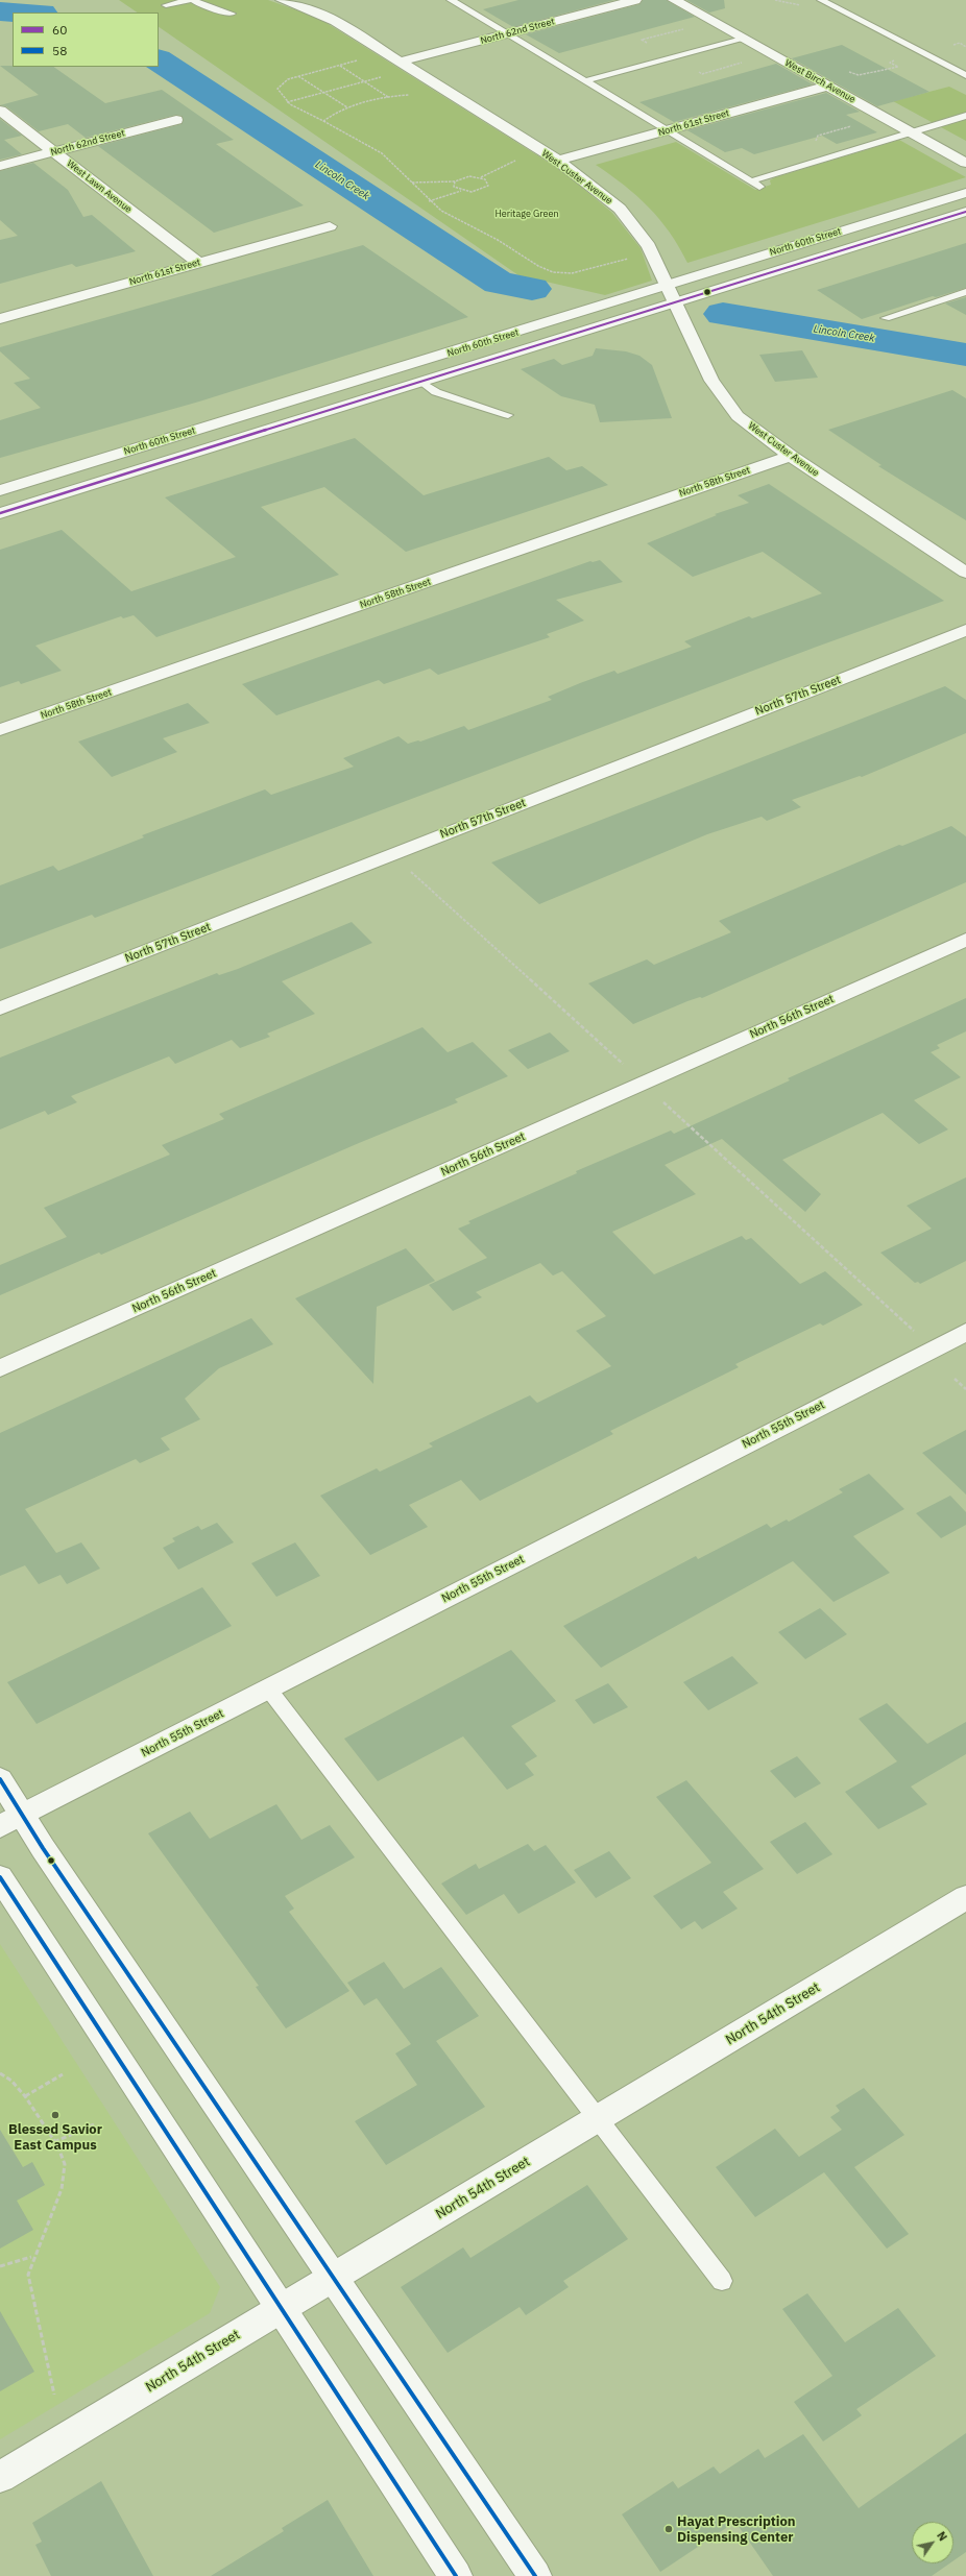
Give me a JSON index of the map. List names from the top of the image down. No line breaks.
{"streets":{"street":["North 62nd Street","West Birch Avenue","North 61st Street","West Custer Avenue","West Lawn Avenue","North 60th Street","North 58th Street","North 57th Street","North 56th Street","North 55th Street","North 54th Street"]},"crossings":[["North 62nd Street","West Custer Avenue"],["North 62nd Street","West Lawn Avenue"],["West Birch Avenue","North 61st Street"],["North 61st Street","West Custer Avenue"],["North 61st Street","West Lawn Avenue"],["West Custer Avenue","North 60th Street"],["West Custer Avenue","North 58th Street"]],"water":["Lincoln Creek"],"parks":["Heritage Green"],"places":["Blessed Savior East Campus","Hayat Prescription Dispensing Center"],"lines":["transit line 60","transit line 58"],"legend":["60","58"],"north":"top right"}
